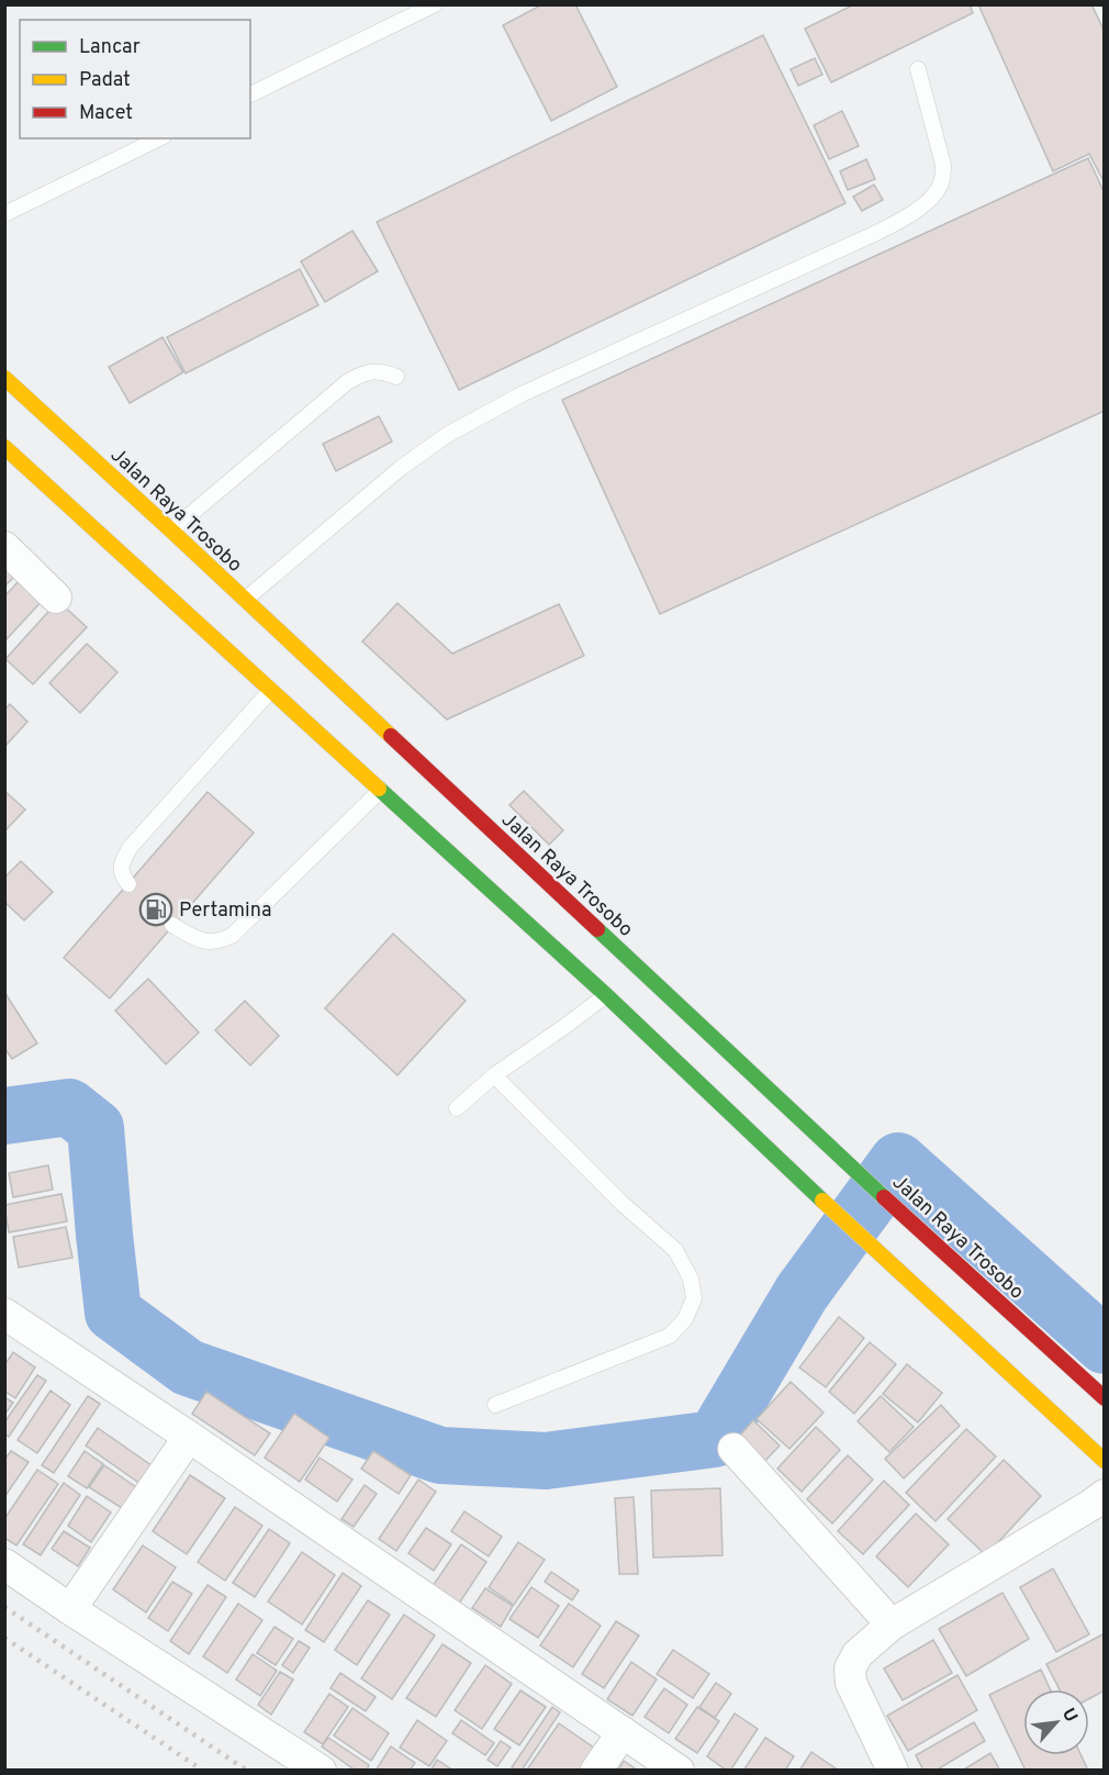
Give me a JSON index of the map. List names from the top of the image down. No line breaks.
{"streets":{"highway":["Jalan Raya Trosobo"]},"places":{"fuel station":["Pertamina"]},"legend":["Lancar","Padat","Macet"],"north":"top right"}
